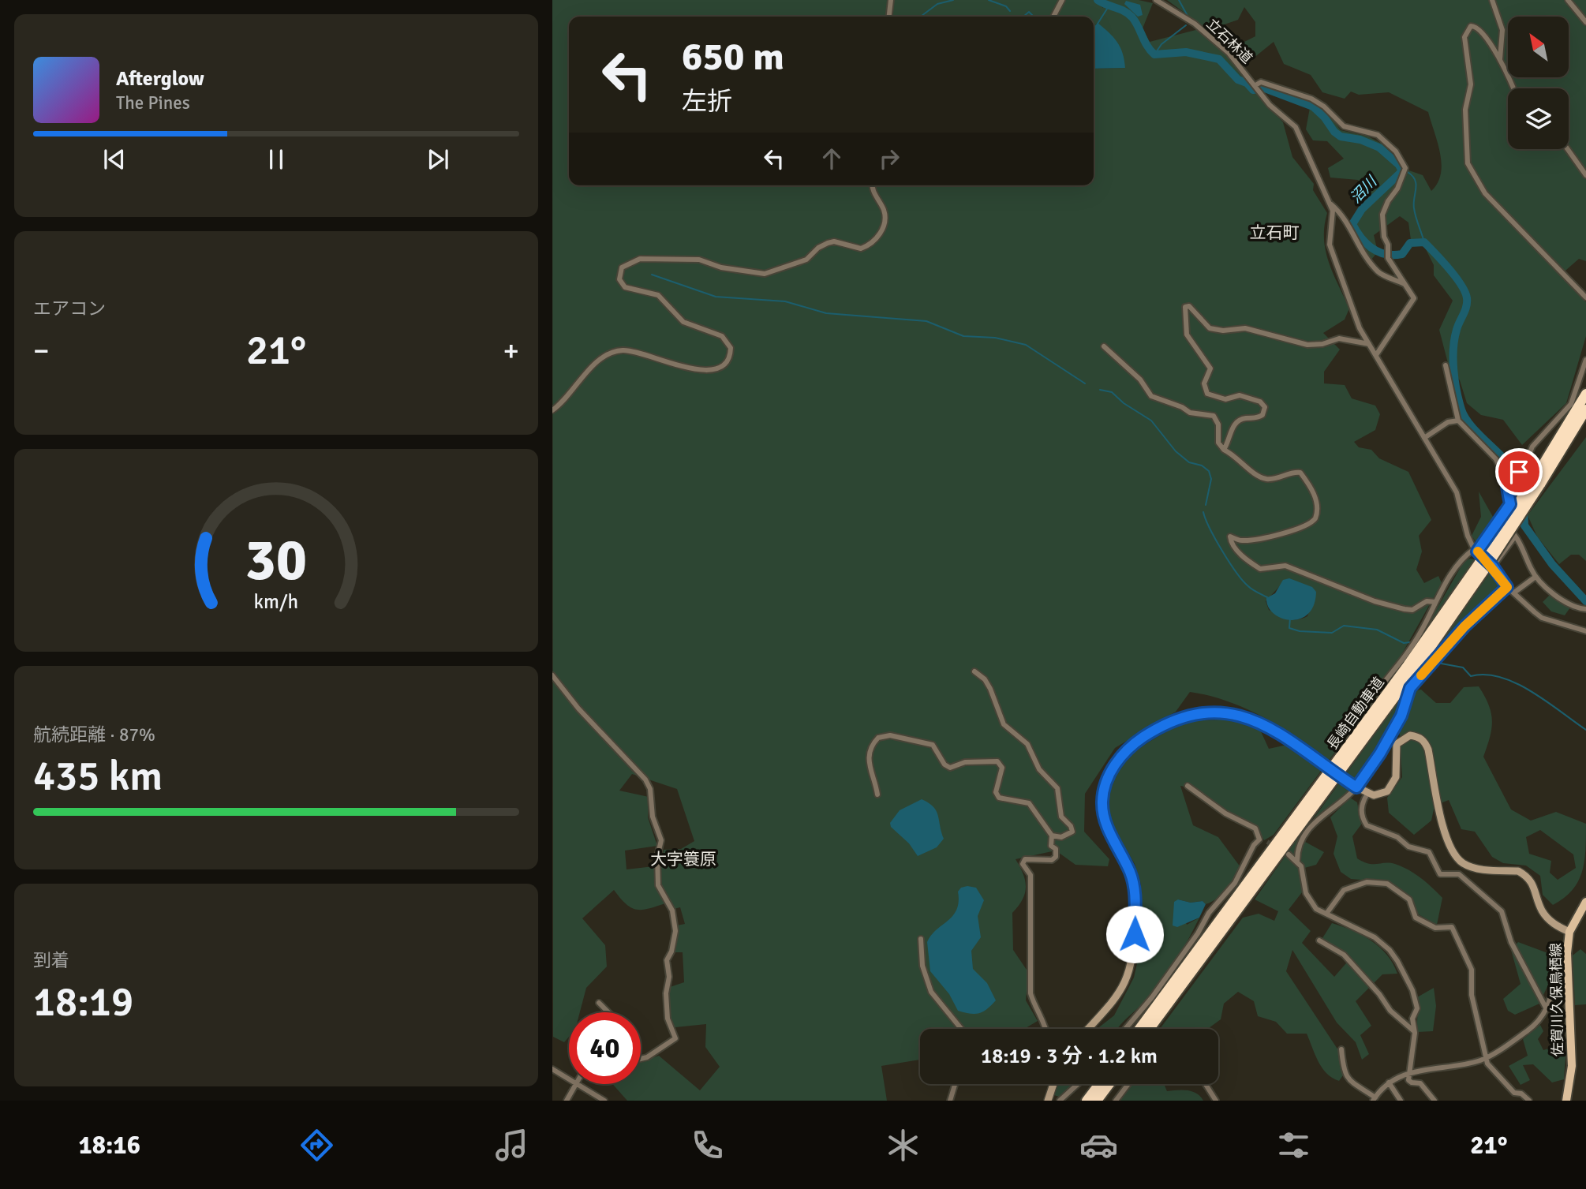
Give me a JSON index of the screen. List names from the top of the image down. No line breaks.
{"streets":{"highway":["長崎自動車道"],"main road":["佐賀川久保鳥栖線"],"street":["立石林道"]},"districts":["立石町","大字簑原"],"water":["沼川"],"north":"top left","page":{"turn":["650 m","左折"],"song":["Afterglow","The Pines"],"tile":["エアコン",["航続距離 · 87%","435 km"],["到着","18:19"]],"heat":["−","21°","+"],"limit":"40","trip":"18:19 · 3 分 · 1.2 km","tabs":["18:16","21°"],"gauge":["30","km/h"]}}
